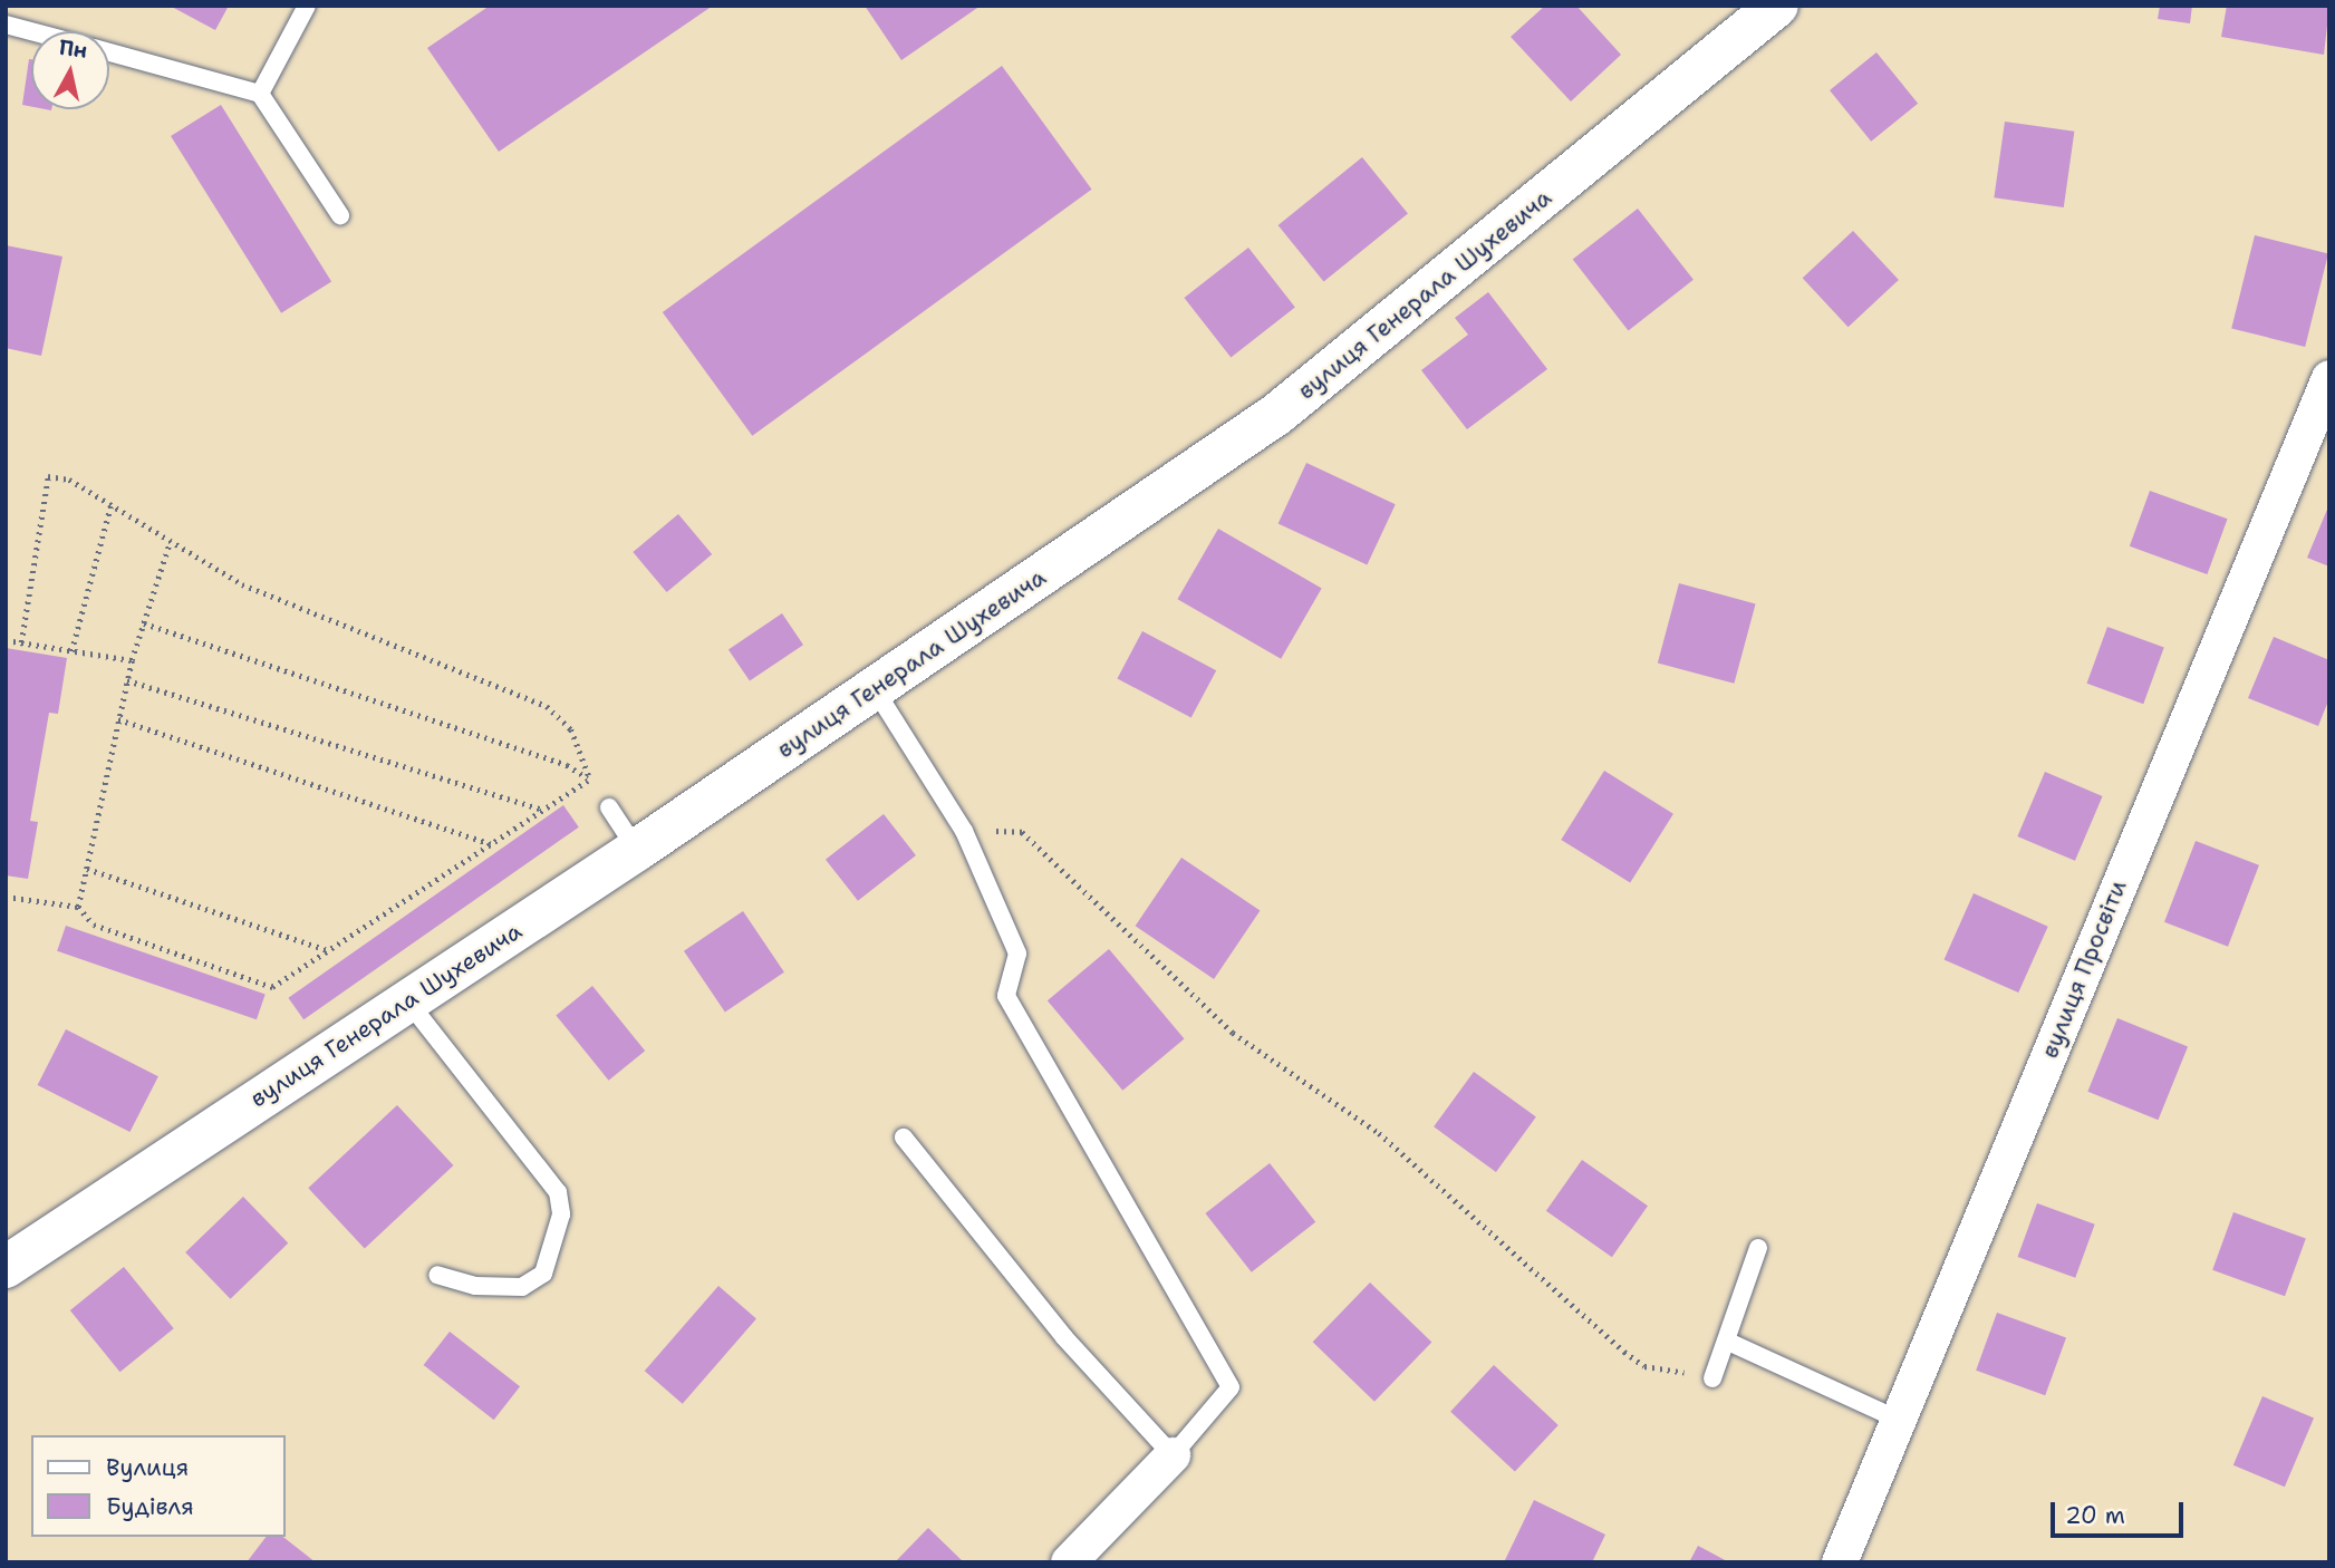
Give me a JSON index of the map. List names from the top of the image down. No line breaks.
{"streets":{"street":["вулиця Генерала Шухевича","вулиця Просвіти"]},"legend":["Вулиця","Будівля"],"scale_bar":"20 m","north":"top"}
